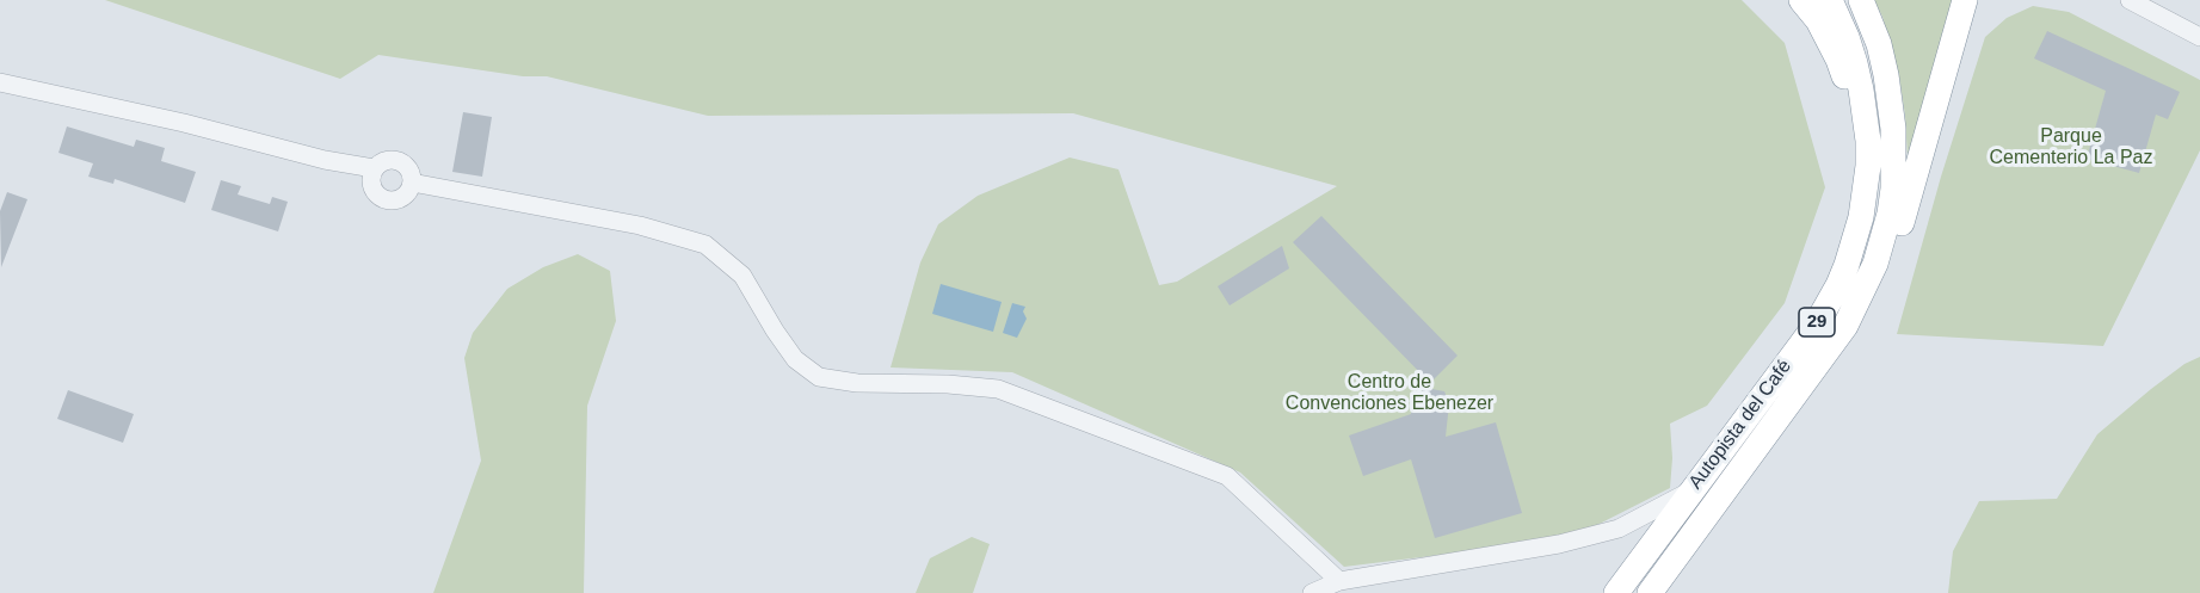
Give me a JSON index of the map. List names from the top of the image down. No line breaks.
{"streets":{"highway":["29","Autopista del Café"]},"parks":["Parque Cementerio La Paz","Centro de Convenciones Ebenezer"]}
